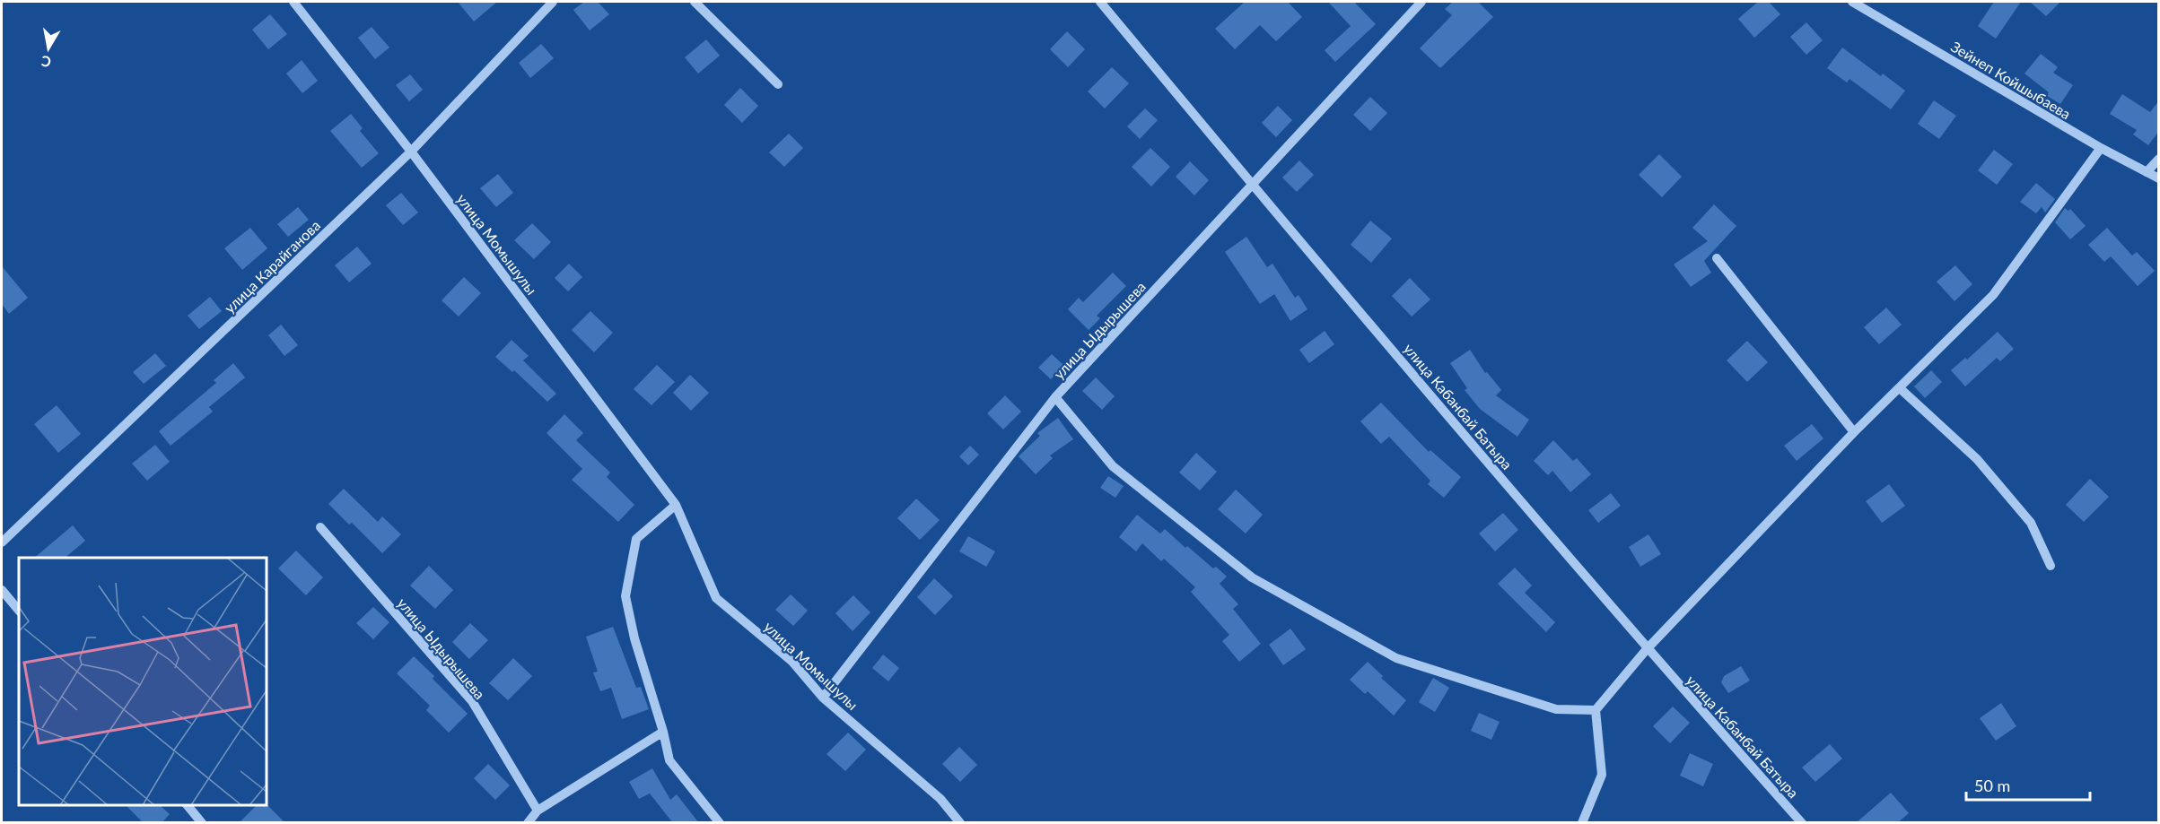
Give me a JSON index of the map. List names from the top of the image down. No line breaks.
{"streets":{"street":["Зейнеп Койшыбаева","улица Момышулы","улица Карайганова","улица Ыдырышева","улица Кабанбай Батыра"]},"crossings":[["улица Момышулы","улица Карайганова"],["улица Момышулы","улица Ыдырышева"],["улица Ыдырышева","улица Кабанбай Батыра"]],"scale_bar":"50 m","north":"bottom"}
